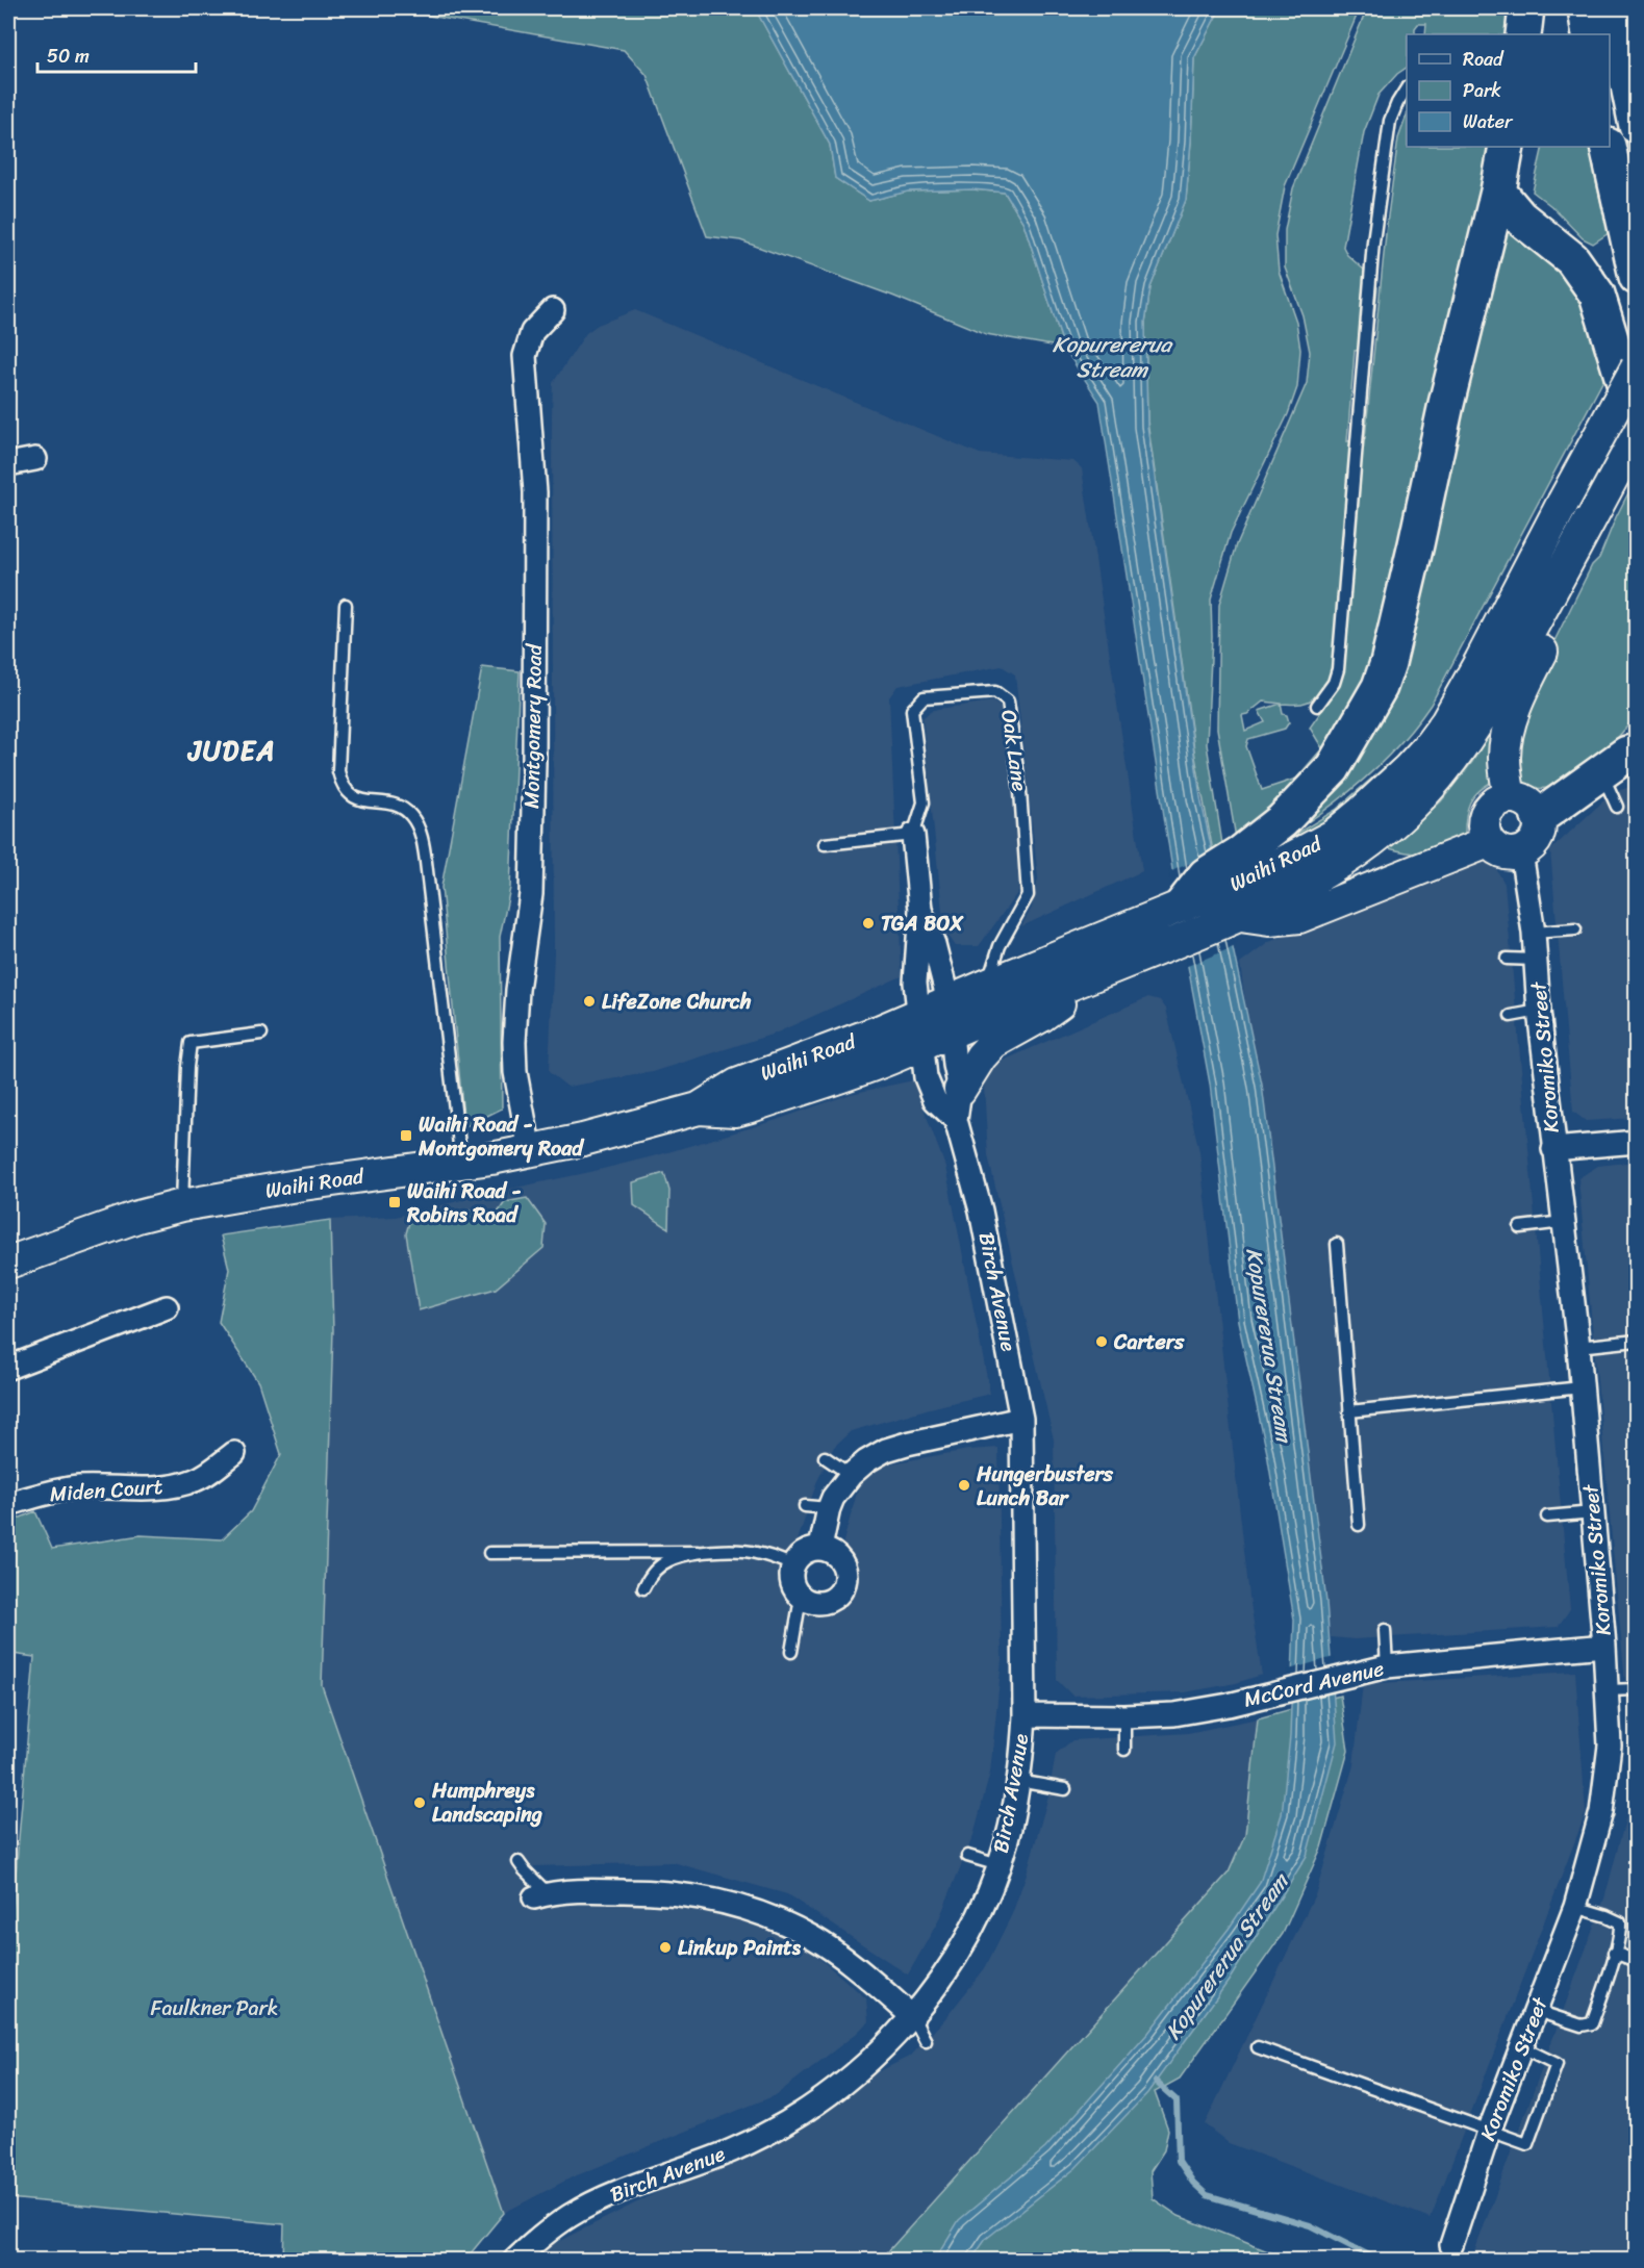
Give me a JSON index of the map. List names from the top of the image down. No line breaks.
{"streets":{"main road":["Waihi Road"],"street":["Montgomery Road","Oak Lane","Koromiko Street","Birch Avenue","Miden Court","McCord Avenue"]},"crossings":[["Montgomery Road","Waihi Road"],["Oak Lane","Waihi Road"],["Oak Lane","Birch Avenue"],["Waihi Road","Birch Avenue"],["Koromiko Street","McCord Avenue"],["Birch Avenue","McCord Avenue"]],"districts":["JUDEA"],"water":["Kopurererua Stream"],"parks":["Faulkner Park"],"places":{"other":["TGA BOX","LifeZone Church","Carters","Hungerbusters Lunch Bar","Humphreys Landscaping","Linkup Paints"],"transit":["Waihi Road - Montgomery Road","Waihi Road - Robins Road"]},"legend":["Road","Park","Water"],"scale_bar":"50 m"}
